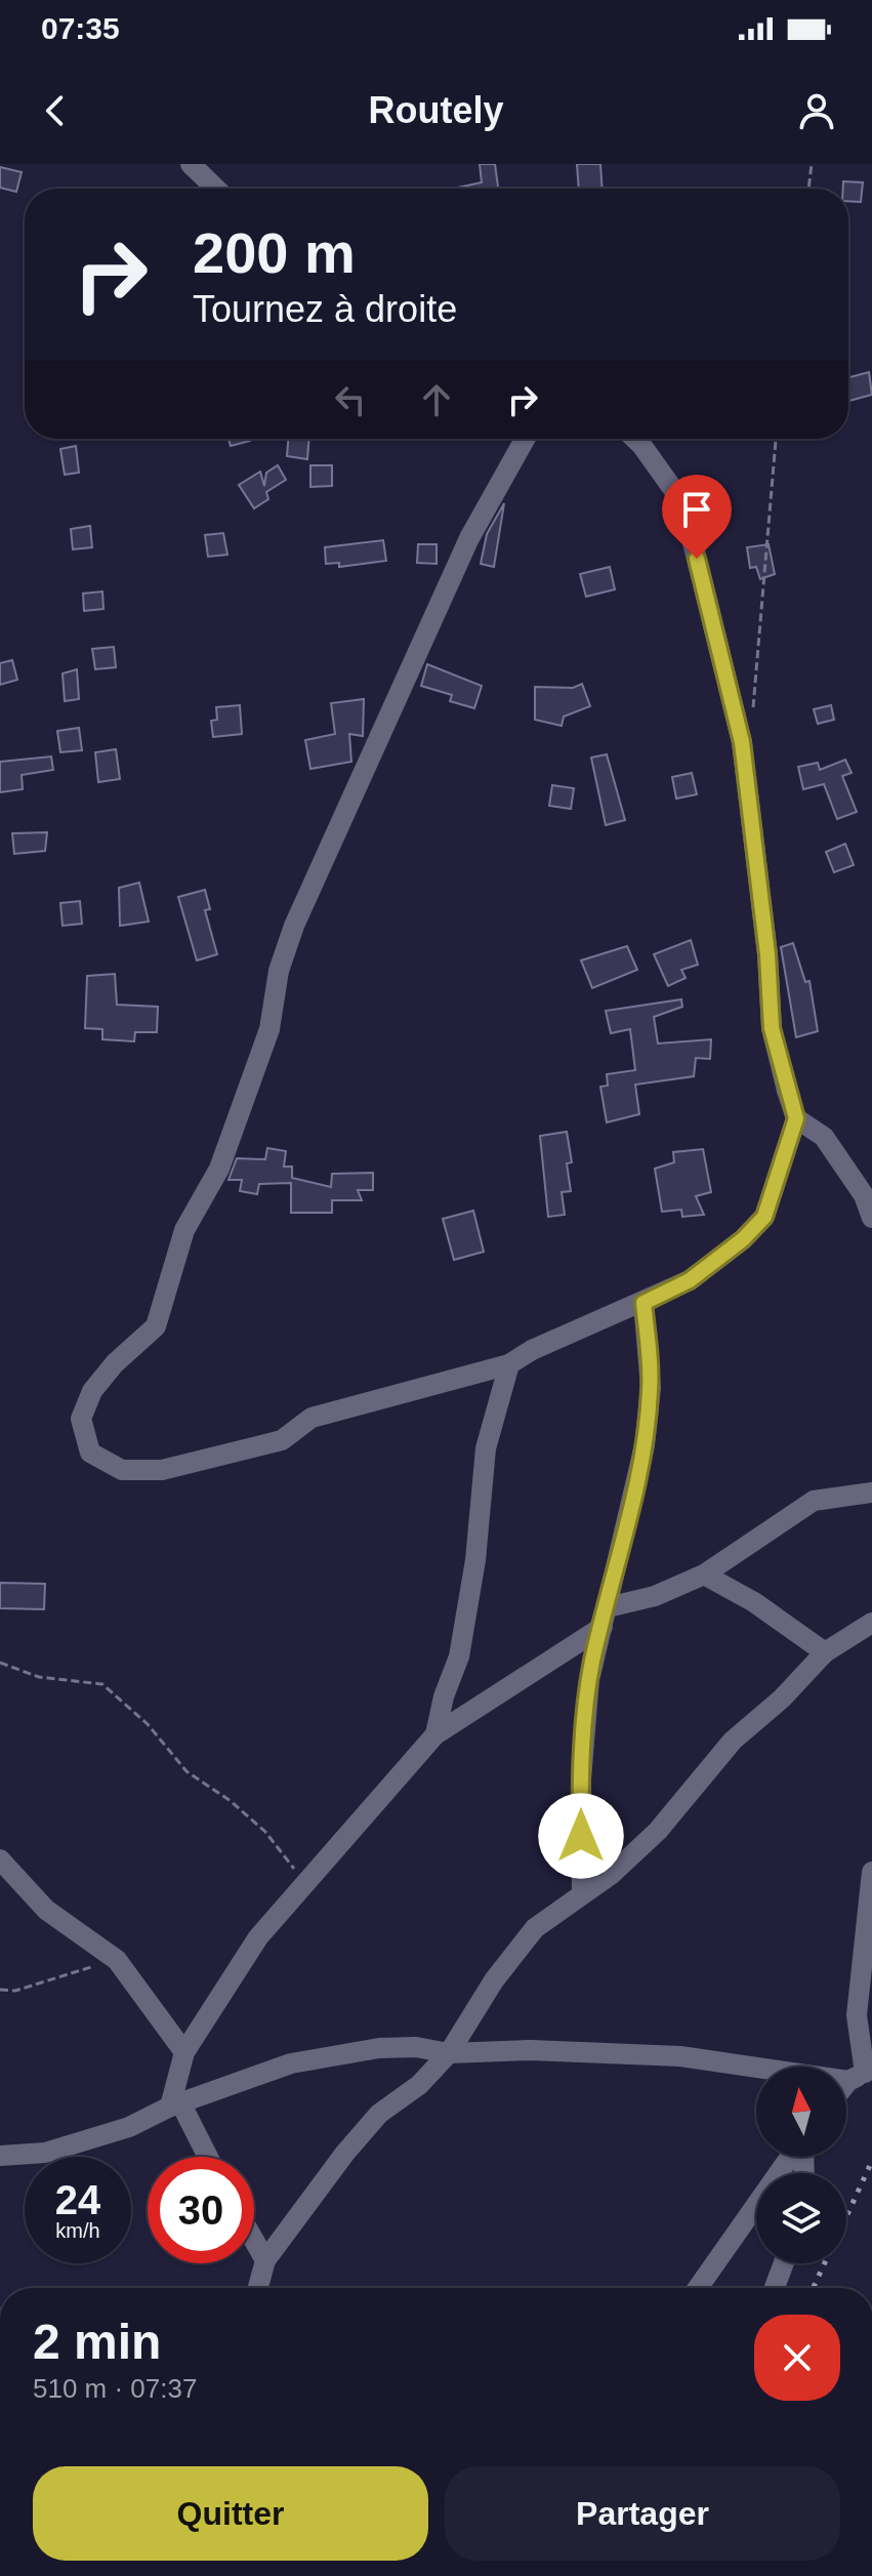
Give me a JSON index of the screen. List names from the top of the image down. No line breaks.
{"north":"top","page":{"status":"07:35","header":"Routely","turn":["200 m","Tournez à droite"],"speed":"24 km/h","limit":"30","heading":["2 min","510 m · 07:37"],"buttons":["Quitter","Partager"]}}
